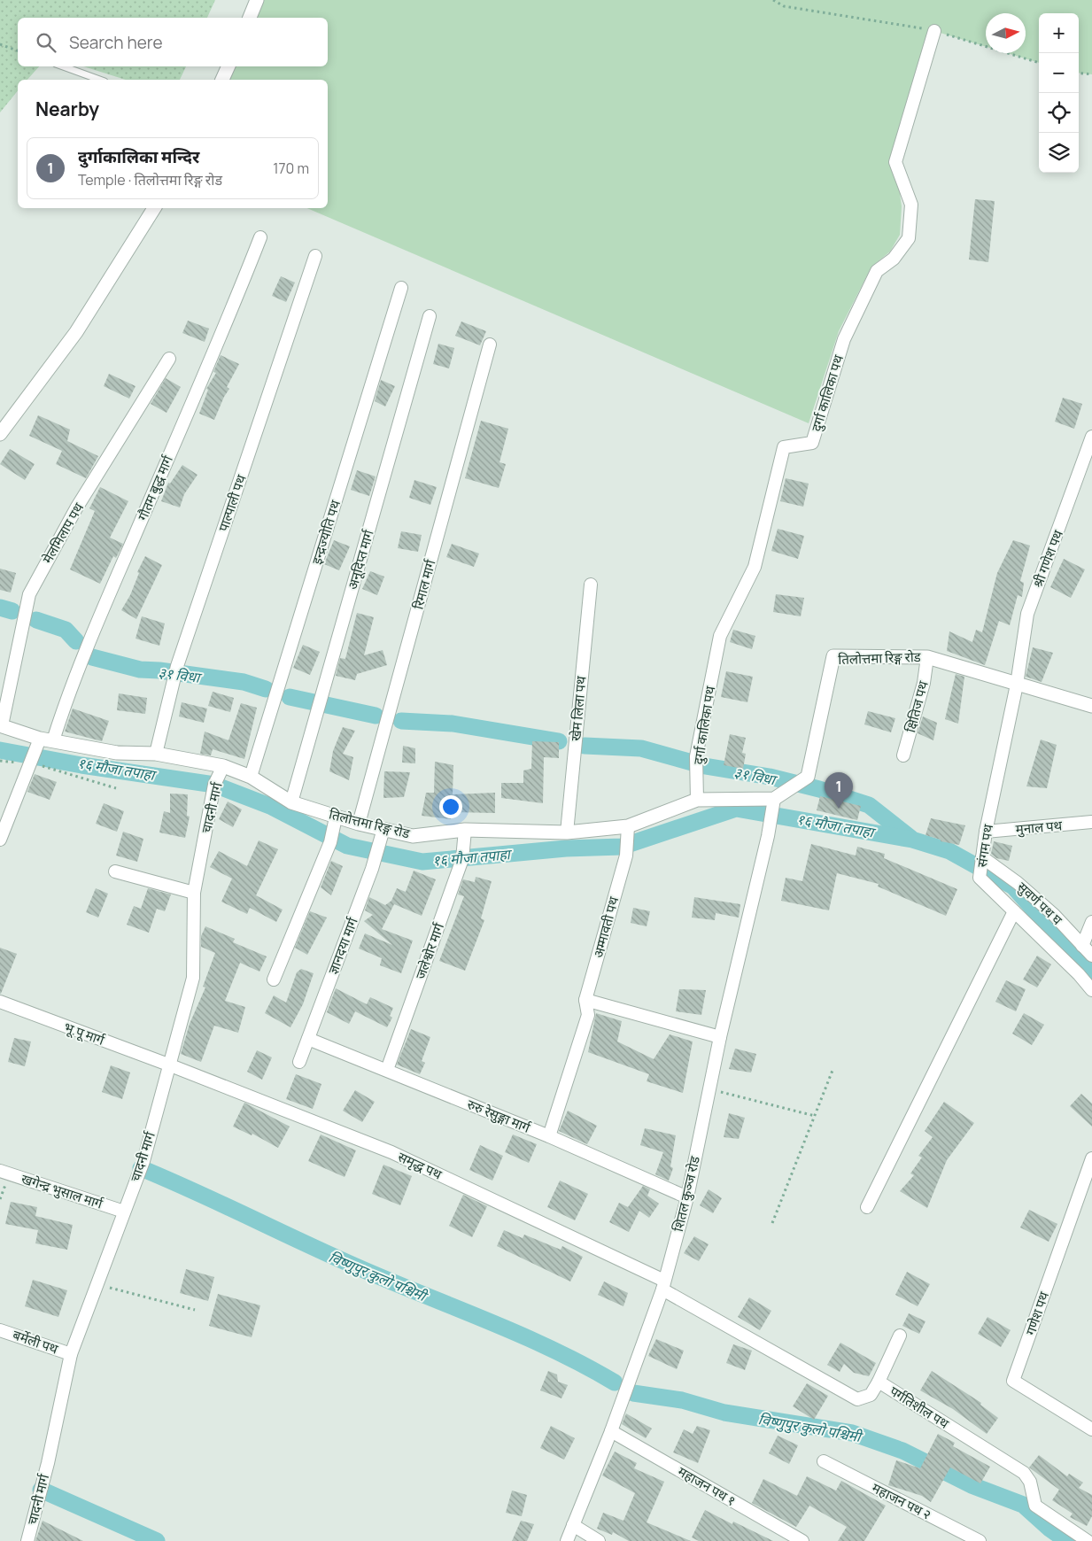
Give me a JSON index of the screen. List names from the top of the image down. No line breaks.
{"streets":{"street":["दुर्गा कालिका पथ","गौतम बुद्ध मार्ग","पाल्पाली पथ","इन्द्रज्योति पथ","मेलमिलाप पथ","श्री गणेश पथ","अनूदिप्त मार्ग","रिमाल मार्ग","तिलोत्तमा रिङ्ग रोड","क्षितिज पथ","खेम लिला पथ","चादनी मार्ग","मुनाल पथ","संगम पथ","सुवर्ण पथ घ","अम्मावती पथ","ज्ञानदया मार्ग","जलेश्वोर मार्ग","भू.पू मार्ग","रुरु रेसुङ्गा मार्ग","समृद्ध पथ","खगेन्द्र भुसाल मार्ग","शितल कुञ्ज रोड","गणेश पथ","बर्मेली पथ","पर्गतिशील पथ","महाजन पथ १","महाजन पथ २"]},"crossings":[["दुर्गा कालिका पथ","तिलोत्तमा रिङ्ग रोड"],["गौतम बुद्ध मार्ग","तिलोत्तमा रिङ्ग रोड"],["पाल्पाली पथ","तिलोत्तमा रिङ्ग रोड"],["इन्द्रज्योति पथ","तिलोत्तमा रिङ्ग रोड"],["मेलमिलाप पथ","तिलोत्तमा रिङ्ग रोड"],["श्री गणेश पथ","तिलोत्तमा रिङ्ग रोड"],["श्री गणेश पथ","संगम पथ"],["अनूदिप्त मार्ग","तिलोत्तमा रिङ्ग रोड"],["रिमाल मार्ग","तिलोत्तमा रिङ्ग रोड"],["तिलोत्तमा रिङ्ग रोड","क्षितिज पथ"],["तिलोत्तमा रिङ्ग रोड","खेम लिला पथ"],["तिलोत्तमा रिङ्ग रोड","चादनी मार्ग"],["तिलोत्तमा रिङ्ग रोड","संगम पथ"],["तिलोत्तमा रिङ्ग रोड","अम्मावती पथ"],["तिलोत्तमा रिङ्ग रोड","ज्ञानदया मार्ग"],["तिलोत्तमा रिङ्ग रोड","जलेश्वोर मार्ग"],["तिलोत्तमा रिङ्ग रोड","शितल कुञ्ज रोड"],["चादनी मार्ग","भू.पू मार्ग"],["चादनी मार्ग","समृद्ध पथ"],["चादनी मार्ग","खगेन्द्र भुसाल मार्ग"],["चादनी मार्ग","बर्मेली पथ"],["मुनाल पथ","संगम पथ"],["संगम पथ","सुवर्ण पथ घ"],["अम्मावती पथ","रुरु रेसुङ्गा मार्ग"],["ज्ञानदया मार्ग","रुरु रेसुङ्गा मार्ग"],["जलेश्वोर मार्ग","रुरु रेसुङ्गा मार्ग"],["भू.पू मार्ग","समृद्ध पथ"],["रुरु रेसुङ्गा मार्ग","शितल कुञ्ज रोड"],["समृद्ध पथ","शितल कुञ्ज रोड"],["समृद्ध पथ","पर्गतिशील पथ"],["शितल कुञ्ज रोड","पर्गतिशील पथ"],["शितल कुञ्ज रोड","महाजन पथ १"]],"water":["३१ विधा","१६ मौजा तपाहा","विष्णुपुर कुलो पश्चिमी"],"north":"right","page":{"map_buttons":["+","−"],"search":"Search here","heading":"Nearby","list":[{"mark":"1","name":"दुर्गाकालिका मन्दिर","note":"Temple · तिलोत्तमा रिङ्ग रोड","value":"170 m"}],"pins":"1"}}
